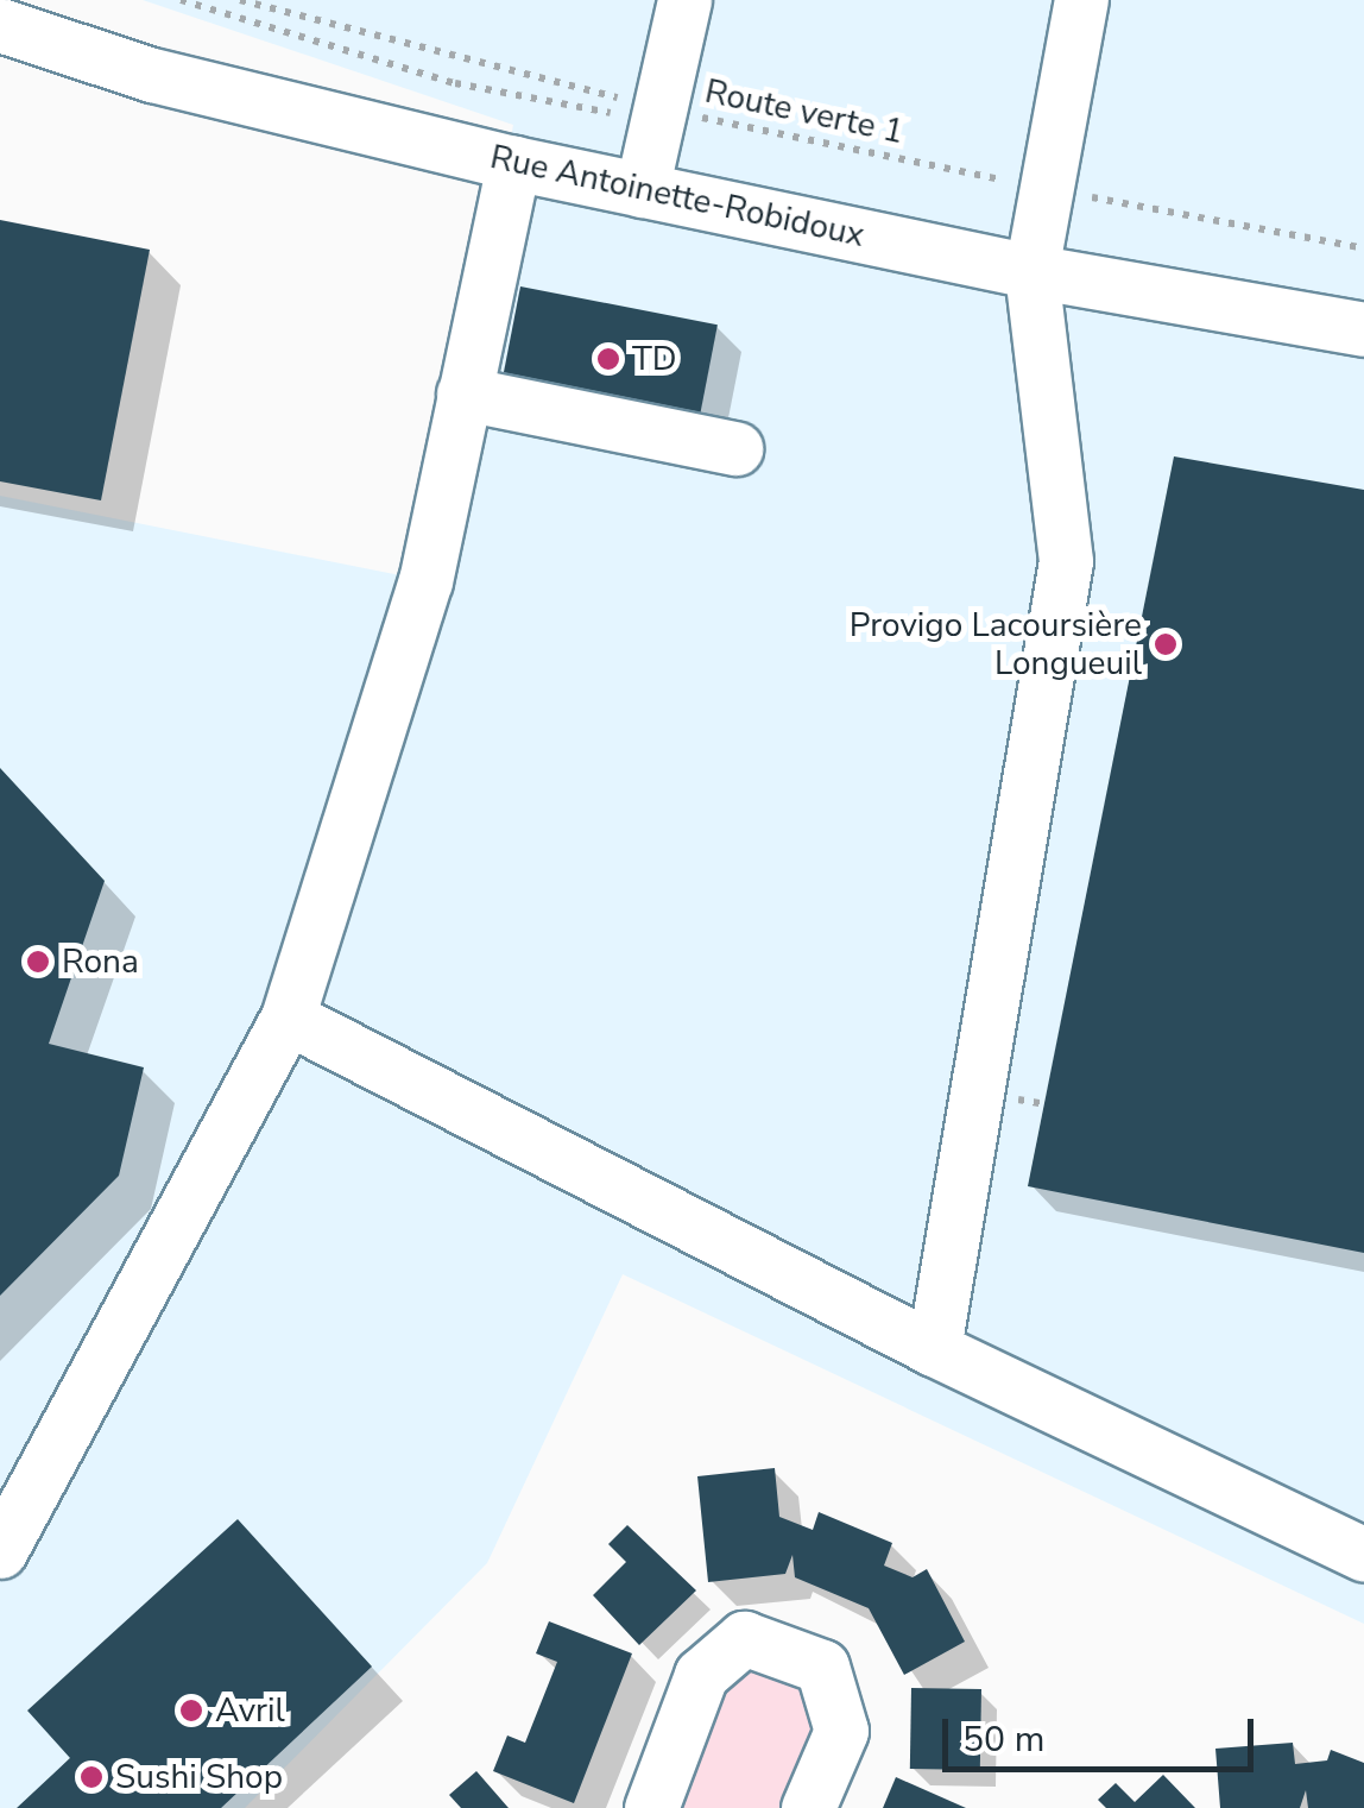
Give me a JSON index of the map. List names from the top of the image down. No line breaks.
{"streets":{"street":["Rue Antoinette-Robidoux"],"path":["Route verte 1"]},"places":["TD","Provigo Lacoursière Longueuil","Rona","Avril","Sushi Shop"],"scale_bar":"50 m"}
